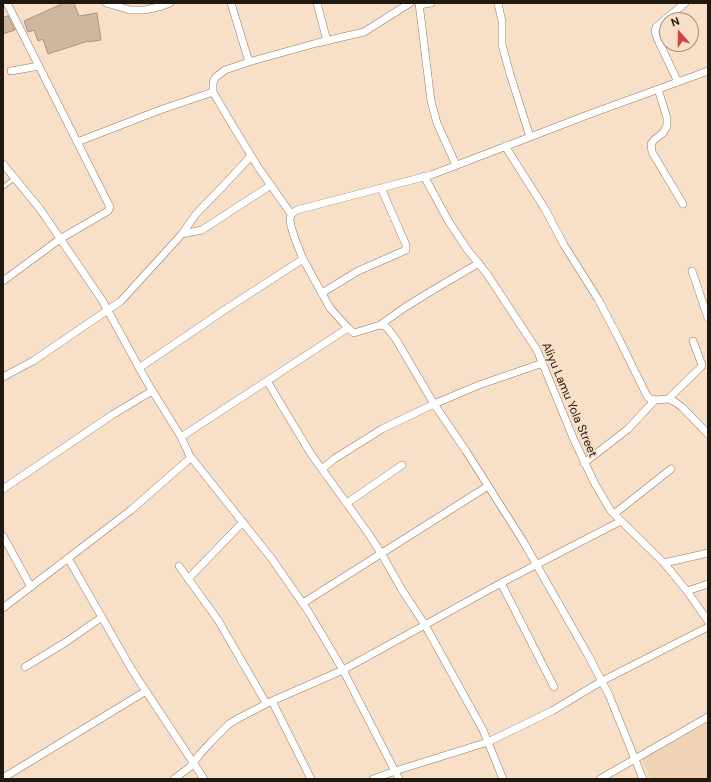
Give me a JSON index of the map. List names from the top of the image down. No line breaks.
{"streets":{"street":["Aliyu Lamu Yola Street"]},"north":"top"}
